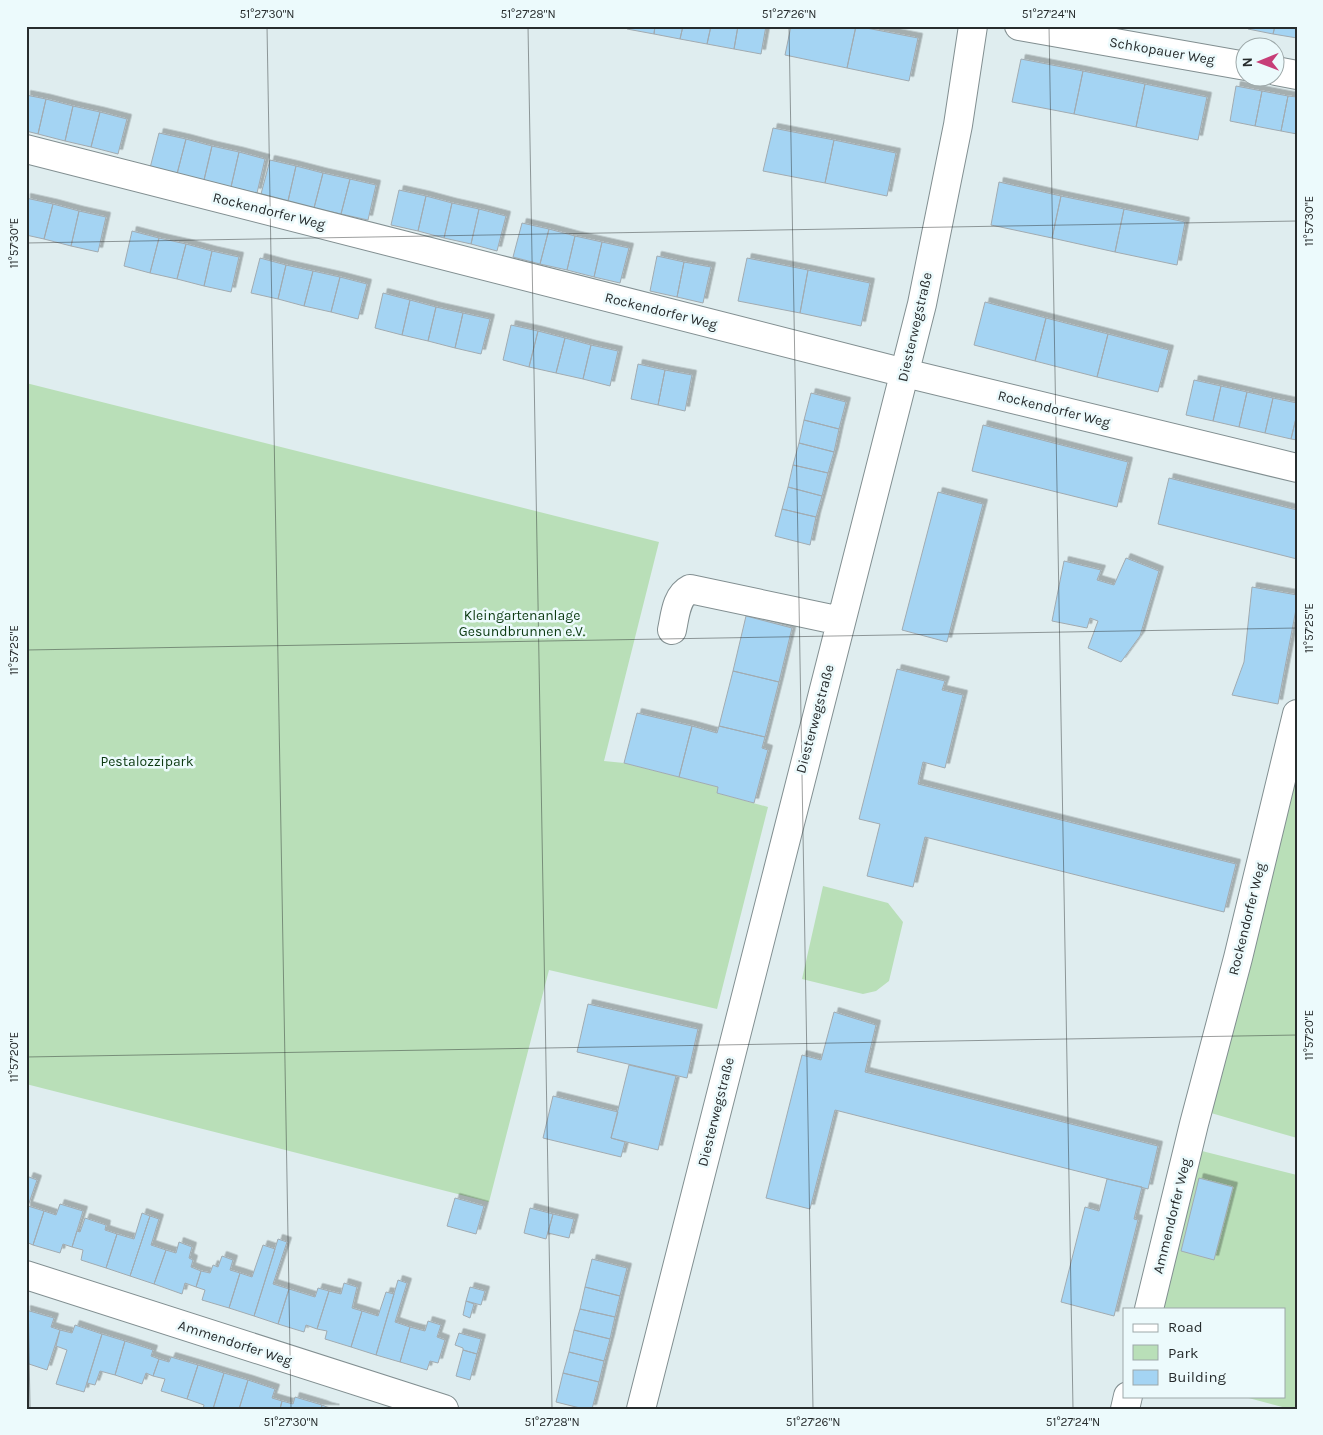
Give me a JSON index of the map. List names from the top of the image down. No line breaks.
{"streets":{"street":["Schkopauer Weg","Rockendorfer Weg","Diesterwegstraße","Ammendorfer Weg"]},"crossings":[["Rockendorfer Weg","Diesterwegstraße"],["Rockendorfer Weg","Ammendorfer Weg"]],"parks":["Kleingartenanlage Gesundbrunnen e.V.","Pestalozzipark"],"legend":["Road","Park","Building"],"north":"left","coordinates":["51°27'30\"N","51°27'28\"N","51°27'26\"N","51°27'24\"N","11°57'30\"E","11°57'25\"E","11°57'20\"E"]}
